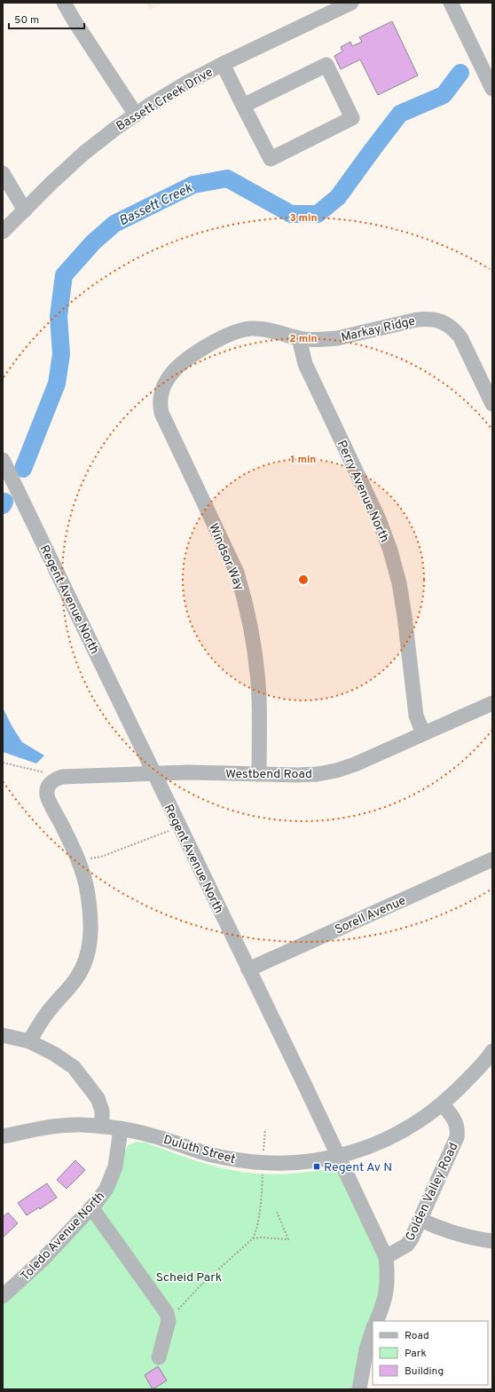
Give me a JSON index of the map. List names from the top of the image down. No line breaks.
{"streets":{"street":["Bassett Creek Drive","Markay Ridge","Perry Avenue North","Windsor Way","Regent Avenue North","Westbend Road","Sorell Avenue","Duluth Street","Golden Valley Road","Toledo Avenue North"]},"crossings":[["Markay Ridge","Perry Avenue North"],["Markay Ridge","Windsor Way"],["Perry Avenue North","Westbend Road"],["Windsor Way","Westbend Road"],["Regent Avenue North","Westbend Road"],["Regent Avenue North","Sorell Avenue"],["Regent Avenue North","Duluth Street"],["Regent Avenue North","Golden Valley Road"],["Duluth Street","Golden Valley Road"],["Duluth Street","Toledo Avenue North"]],"water":["Bassett Creek"],"parks":["Scheid Park"],"places":{"transit":["Regent Av N"]},"legend":["Road","Park","Building"],"scale_bar":"50 m","rings":["3 min","2 min","1 min"]}
